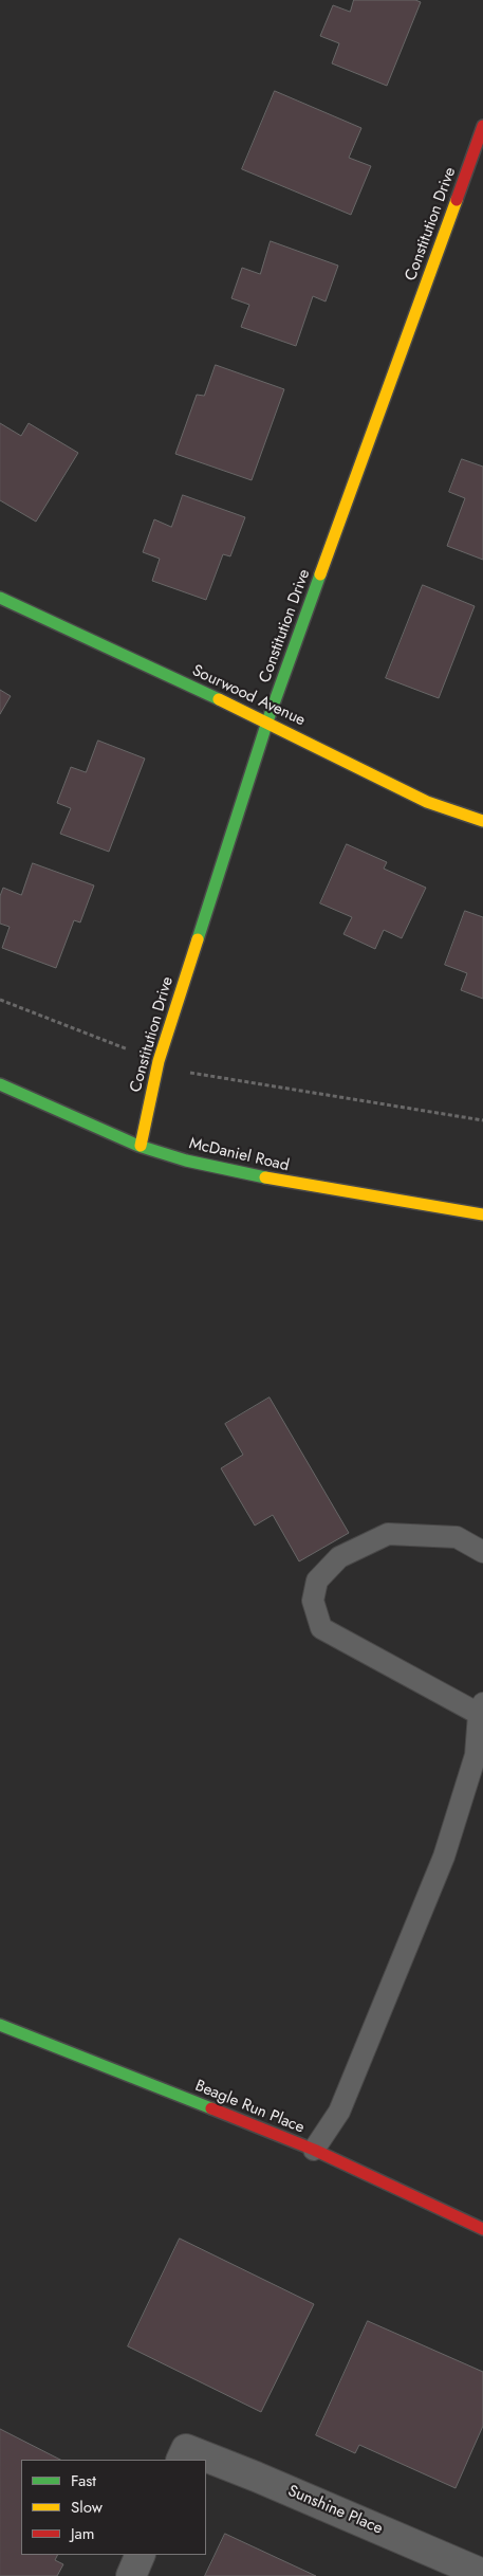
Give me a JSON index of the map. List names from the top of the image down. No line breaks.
{"streets":{"street":["Constitution Drive","Sourwood Avenue","McDaniel Road","Beagle Run Place","Sunshine Place"]},"crossings":[["Constitution Drive","Sourwood Avenue"],["Constitution Drive","McDaniel Road"]],"legend":["Fast","Slow","Jam"]}
